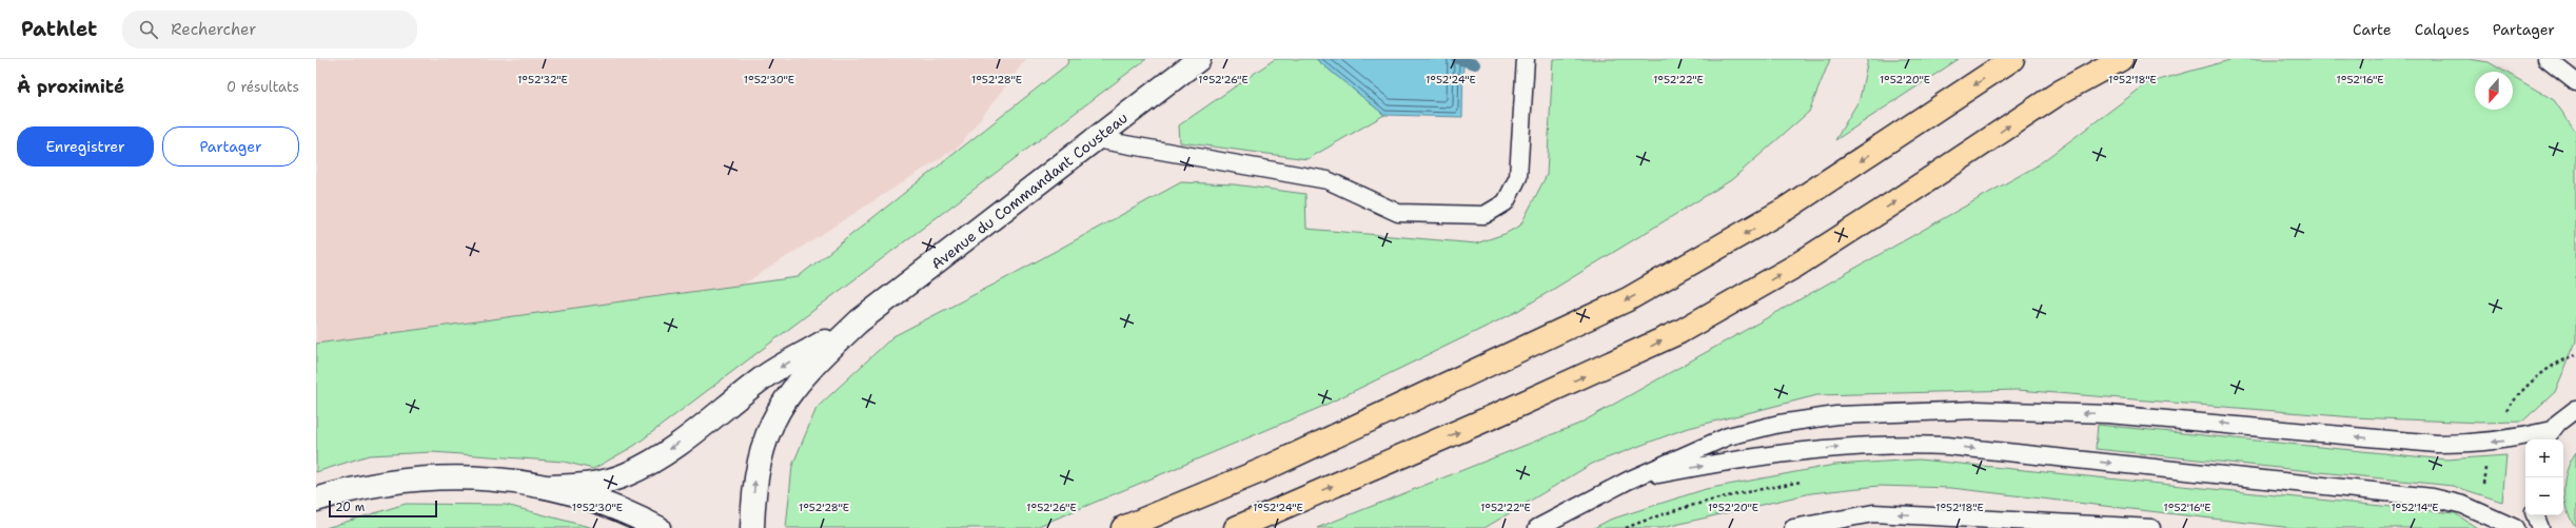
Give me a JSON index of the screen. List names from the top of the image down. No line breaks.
{"streets":{"street":["Avenue du Commandant Cousteau"]},"scale_bar":"20 m","north":"bottom","page":{"header":"Pathlet","search":"Rechercher","nav":["Carte","Calques","Partager"],"heading":["À proximité","0 résultats"],"buttons":["Enregistrer","Partager"],"map_buttons":["+","−"],"scale":"20 m"},"coordinates":["1°52'32\"E","1°52'26\"E","1°52'20\"E","1°52'18\"E","1°52'30\"E","1°52'28\"E","1°52'24\"E","1°52'22\"E","1°52'16\"E","1°52'14\"E"]}
